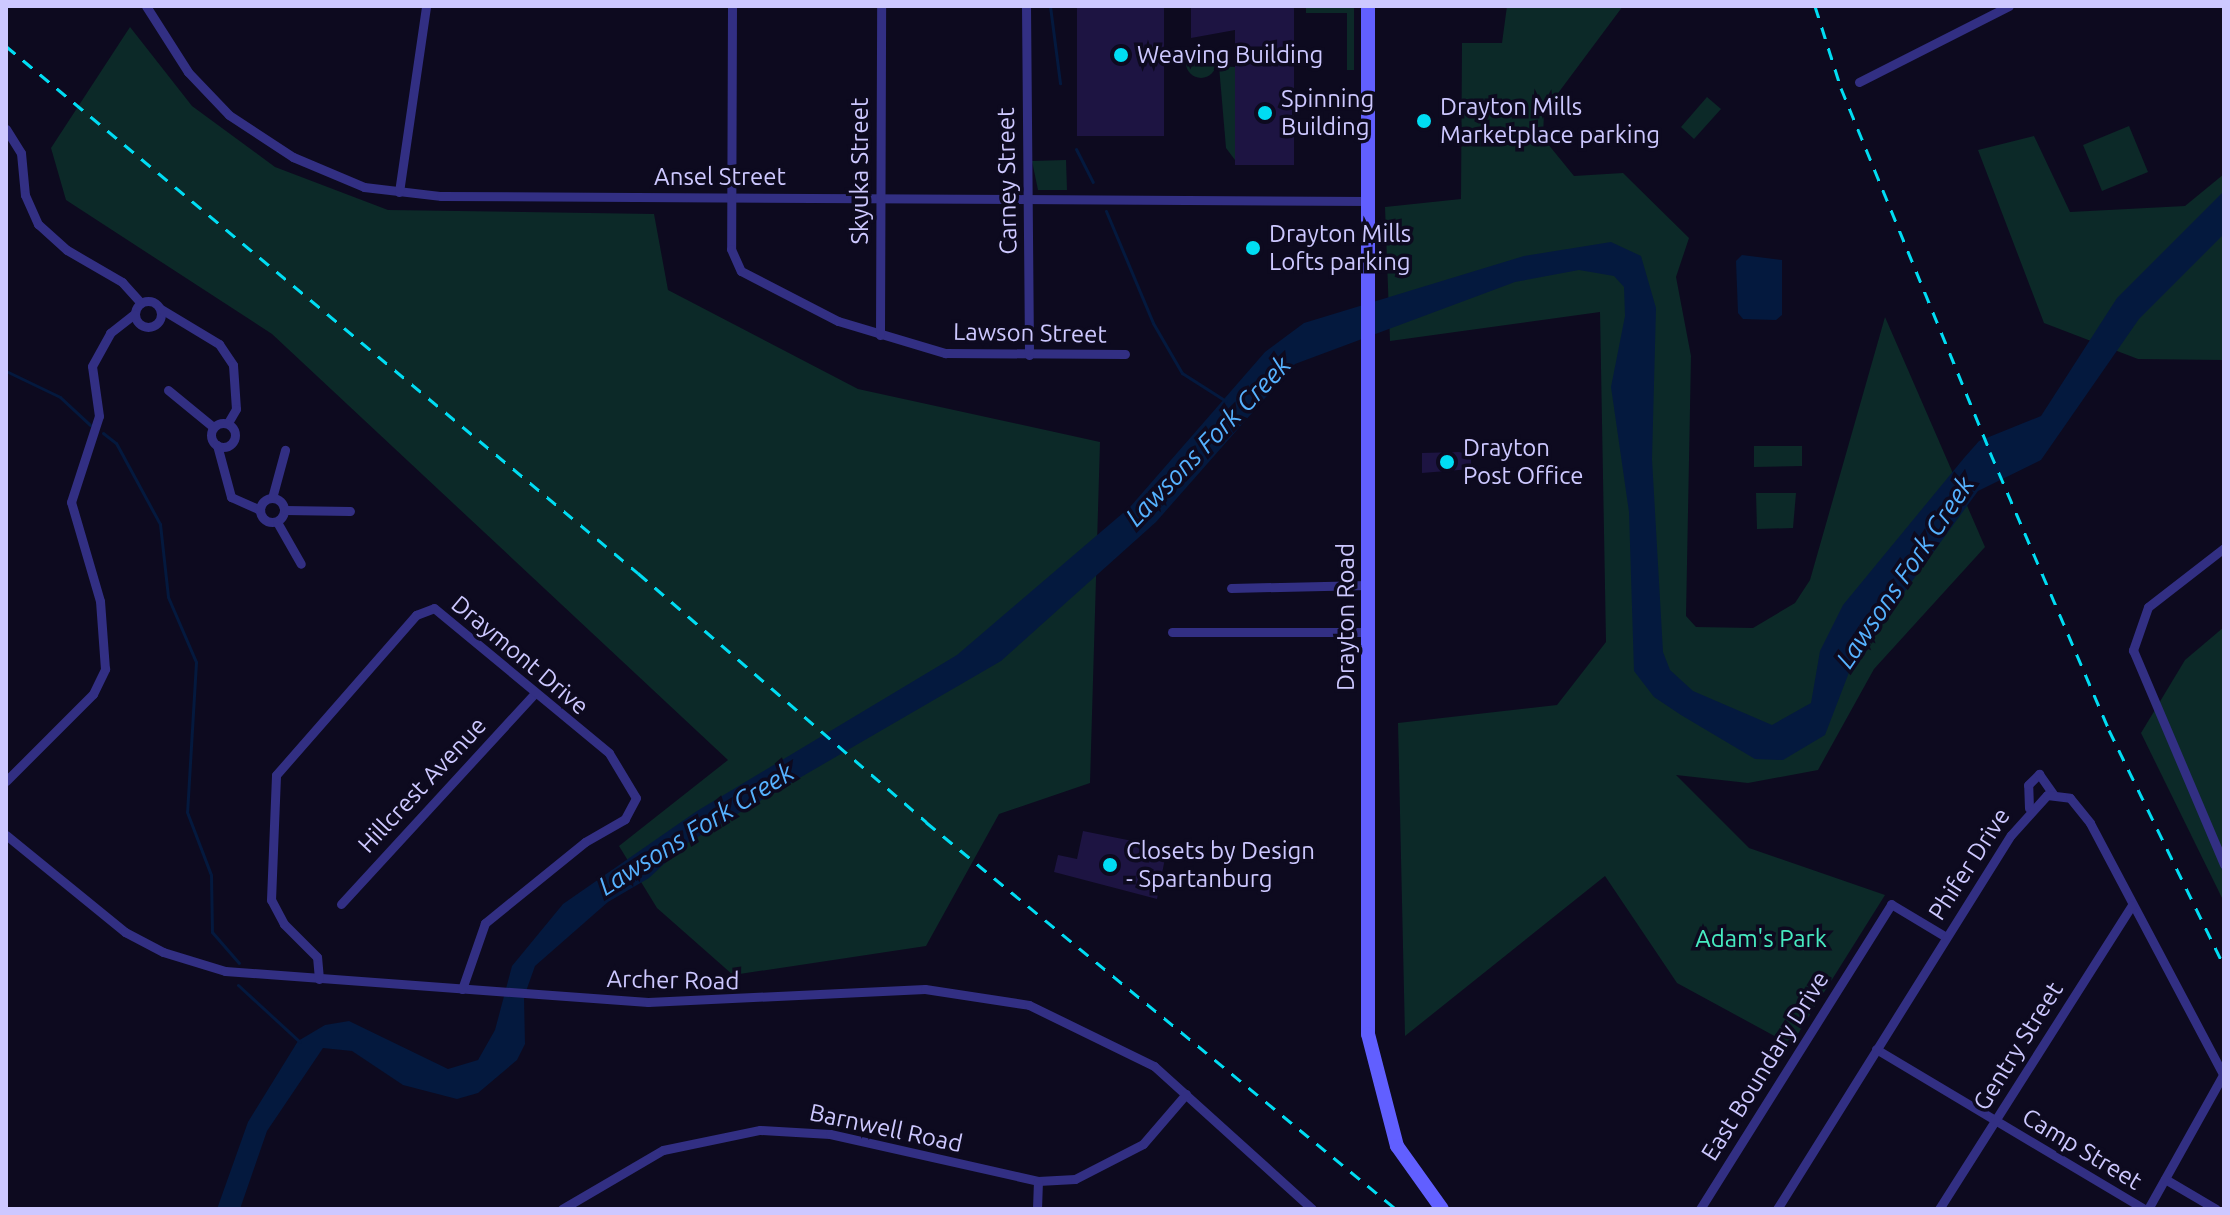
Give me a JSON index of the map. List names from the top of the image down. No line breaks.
{"streets":{"main road":["Drayton Road"],"street":["Skyuka Street","Ansel Street","Carney Street","Lawson Street","Draymont Drive","Hillcrest Avenue","Phifer Drive","Archer Road","Gentry Street","East Boundary Drive","Barnwell Road","Camp Street"]},"crossings":[["Skyuka Street","Ansel Street"],["Skyuka Street","Lawson Street"],["Ansel Street","Carney Street"],["Ansel Street","Lawson Street"],["Ansel Street","Drayton Road"],["Carney Street","Lawson Street"],["Draymont Drive","Hillcrest Avenue"],["Draymont Drive","Archer Road"],["Phifer Drive","East Boundary Drive"],["Phifer Drive","Camp Street"],["Archer Road","Barnwell Road"],["Gentry Street","Camp Street"]],"water":["Lawsons Fork Creek"],"parks":["Adam's Park"],"places":["Weaving Building","Spinning Building","Drayton Mills Marketplace parking","Drayton Mills Lofts parking","Drayton Post Office","Closets by Design - Spartanburg"]}
